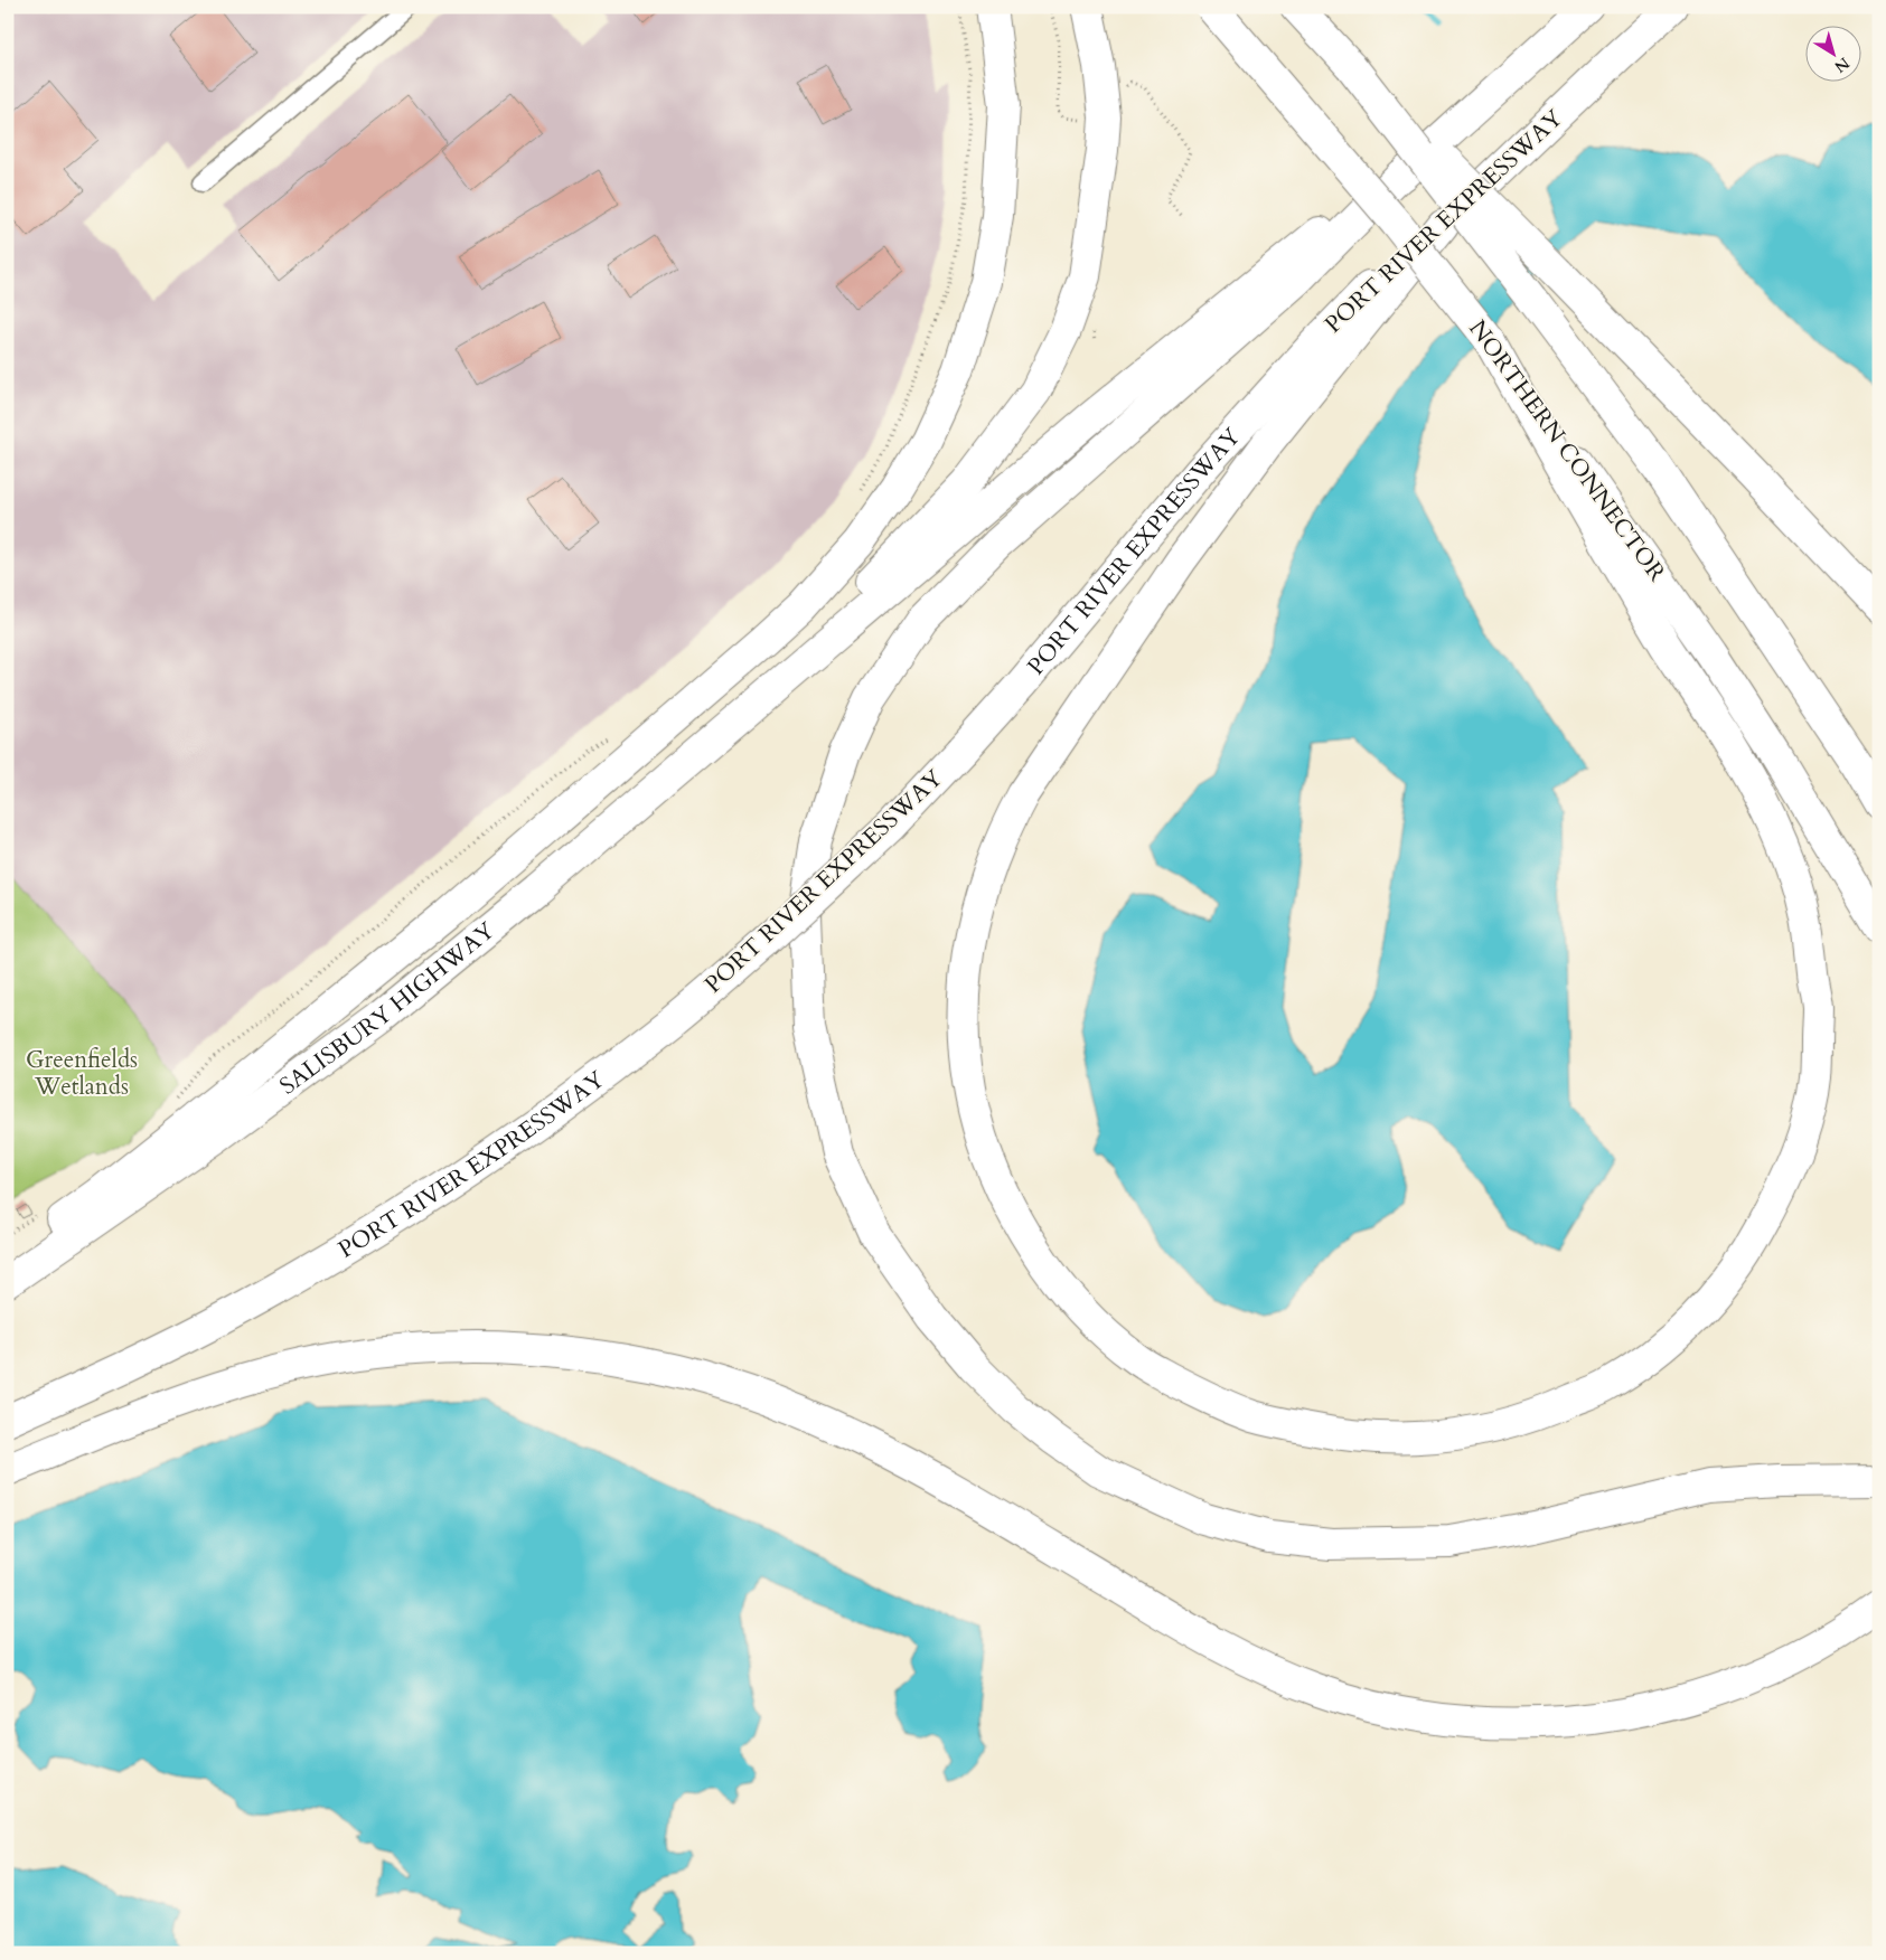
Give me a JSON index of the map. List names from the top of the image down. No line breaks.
{"streets":{"highway":["PORT RIVER EXPRESSWAY","NORTHERN CONNECTOR","SALISBURY HIGHWAY"]},"parks":["Greenfields Wetlands"],"north":"bottom right"}
